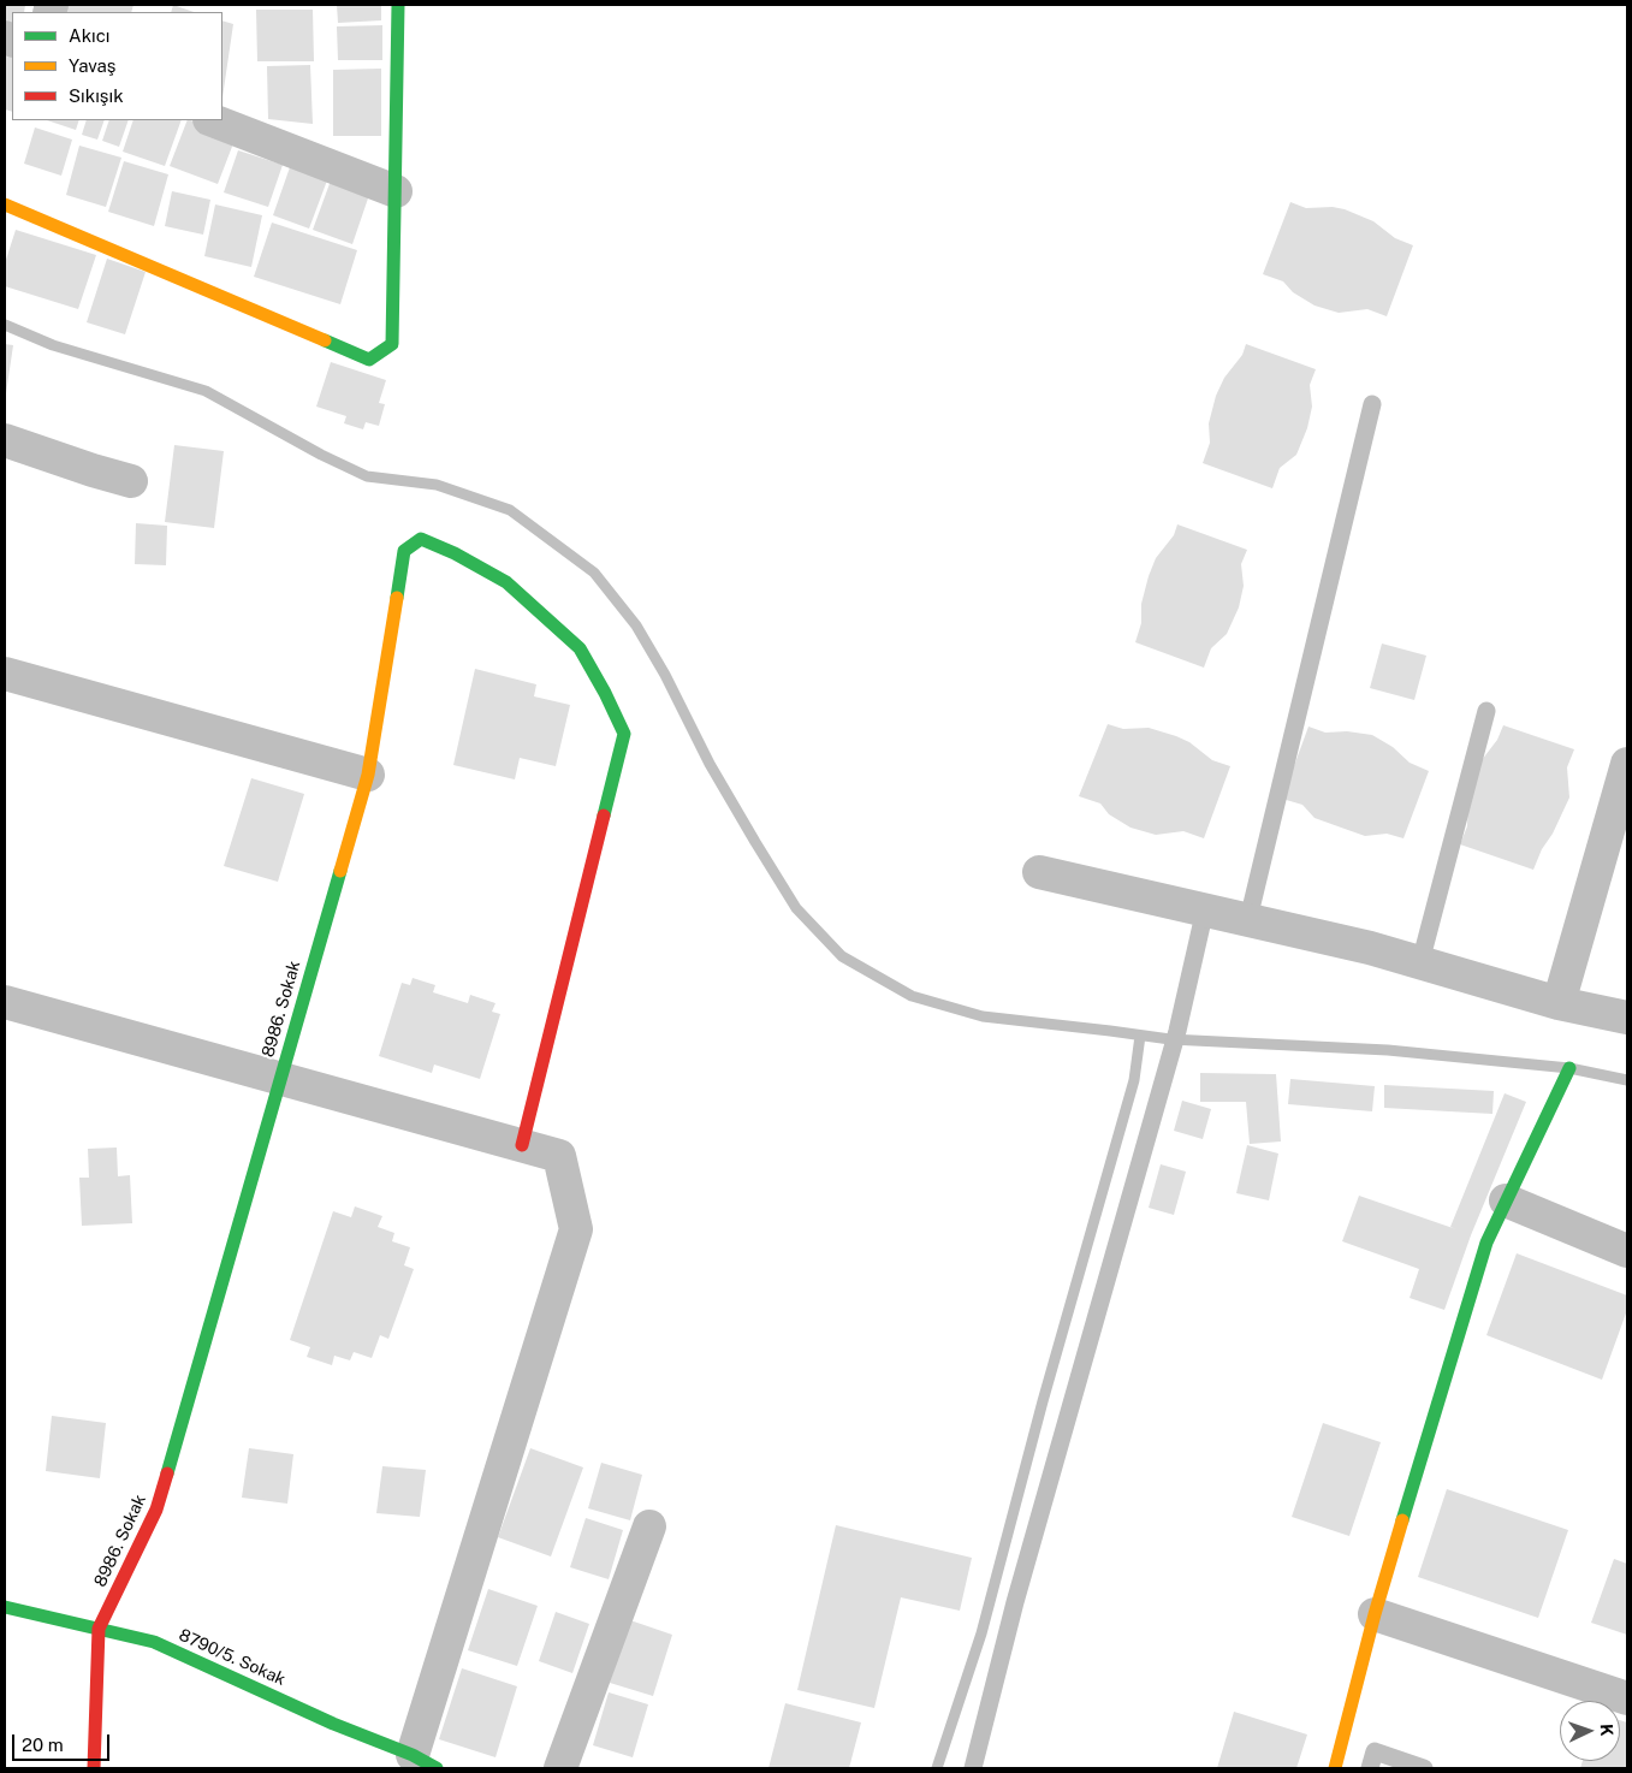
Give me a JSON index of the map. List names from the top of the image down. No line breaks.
{"streets":{"street":["8986. Sokak","8790/5. Sokak"]},"crossings":[["8986. Sokak","8790/5. Sokak"]],"legend":["Akıcı","Yavaş","Sıkışık"],"scale_bar":"20 m","north":"right"}
